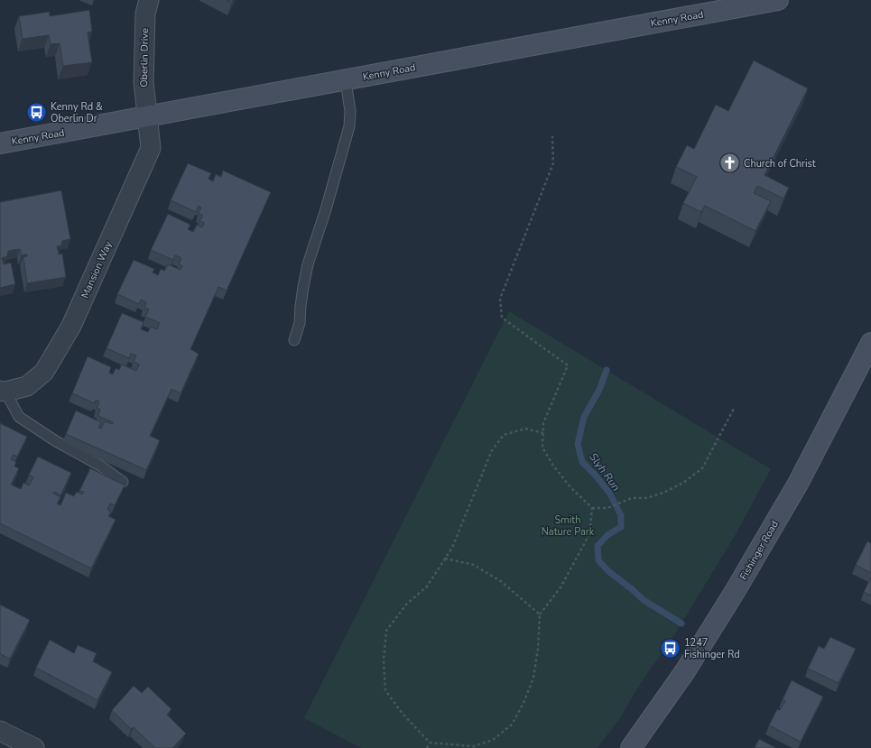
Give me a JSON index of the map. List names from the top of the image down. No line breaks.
{"streets":{"main road":["Kenny Road","Fishinger Road"],"street":["Oberlin Drive","Mansion Way"]},"crossings":[["Kenny Road","Oberlin Drive"],["Kenny Road","Mansion Way"],["Oberlin Drive","Mansion Way"]],"water":["Slyh Run"],"parks":["Smith Nature Park"],"places":{"bus stop":["Kenny Rd & Oberlin Dr","1247 Fishinger Rd"],"church":["Church of Christ"]}}
